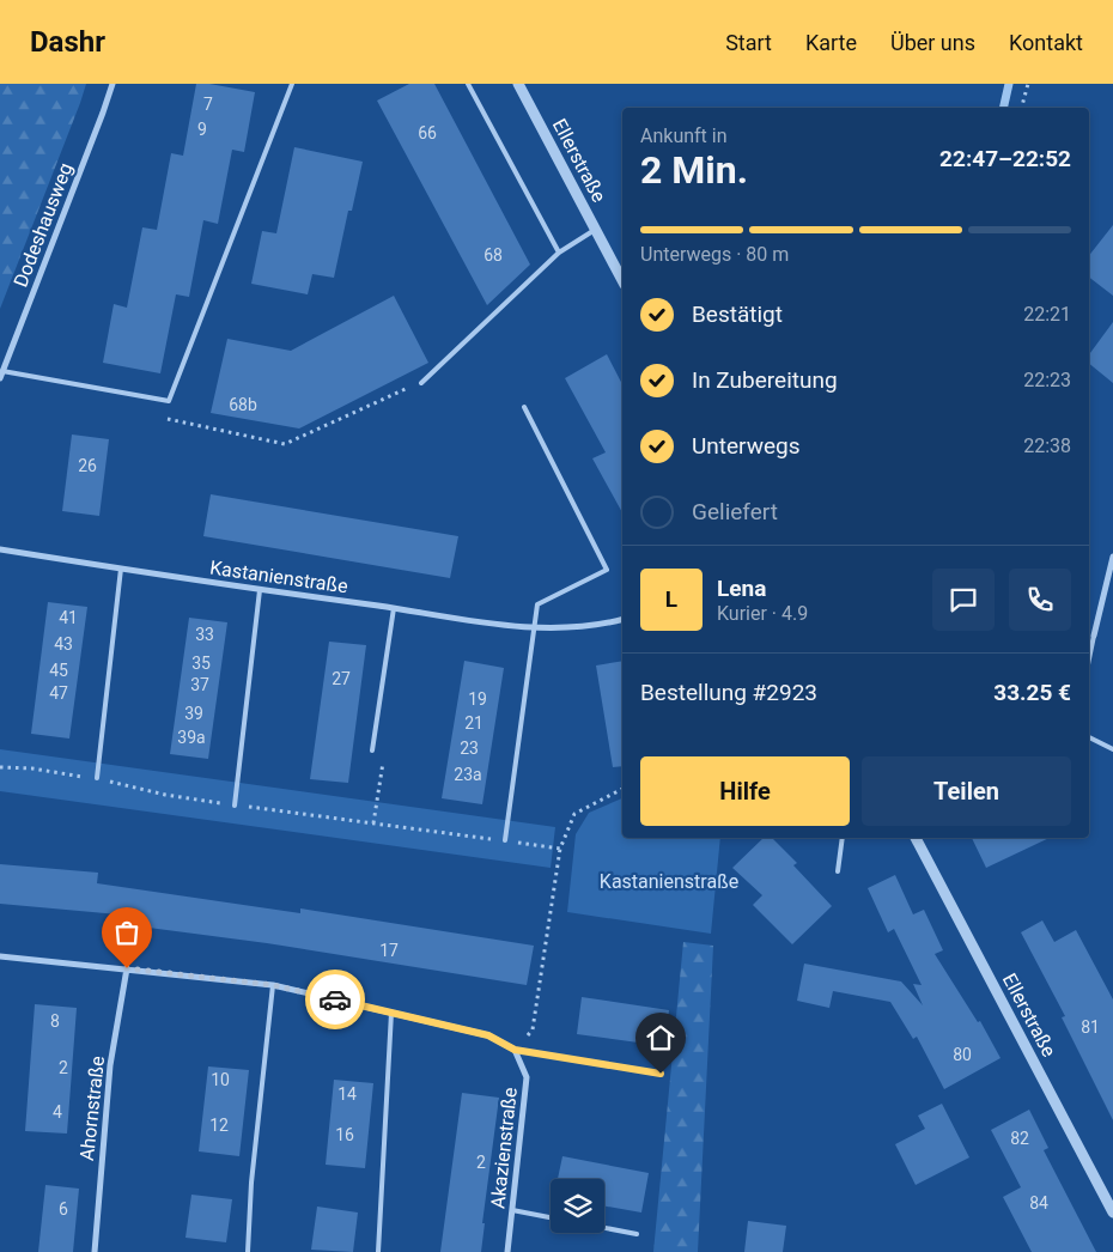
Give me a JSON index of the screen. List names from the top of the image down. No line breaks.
{"streets":{"street":["Ellerstraße","Dodeshausweg","Kastanienstraße","Ahornstraße","Akazienstraße"]},"parks":["Kastanienstraße"],"house_numbers":["7","9","66","68","68b","26","41","33","43","35","45","27","37","47","19","39","21","39a","23","23a","17","8","81","80","2","10","14","4","12","16","82","2","84","6"],"page":{"header":"Dashr","nav":["Start","Karte","Über uns","Kontakt"],"heading":["2 Min.","Ankunft in","22:47–22:52"],"panel":["Lena","Kurier · 4.9","Bestellung #2923","33.25 €"],"bar":"Unterwegs · 80 m","list":[["Bestätigt","22:21"],["In Zubereitung","22:23"],["Unterwegs","22:38"],"Geliefert"],"round":"L","buttons":["Hilfe","Teilen"]}}
